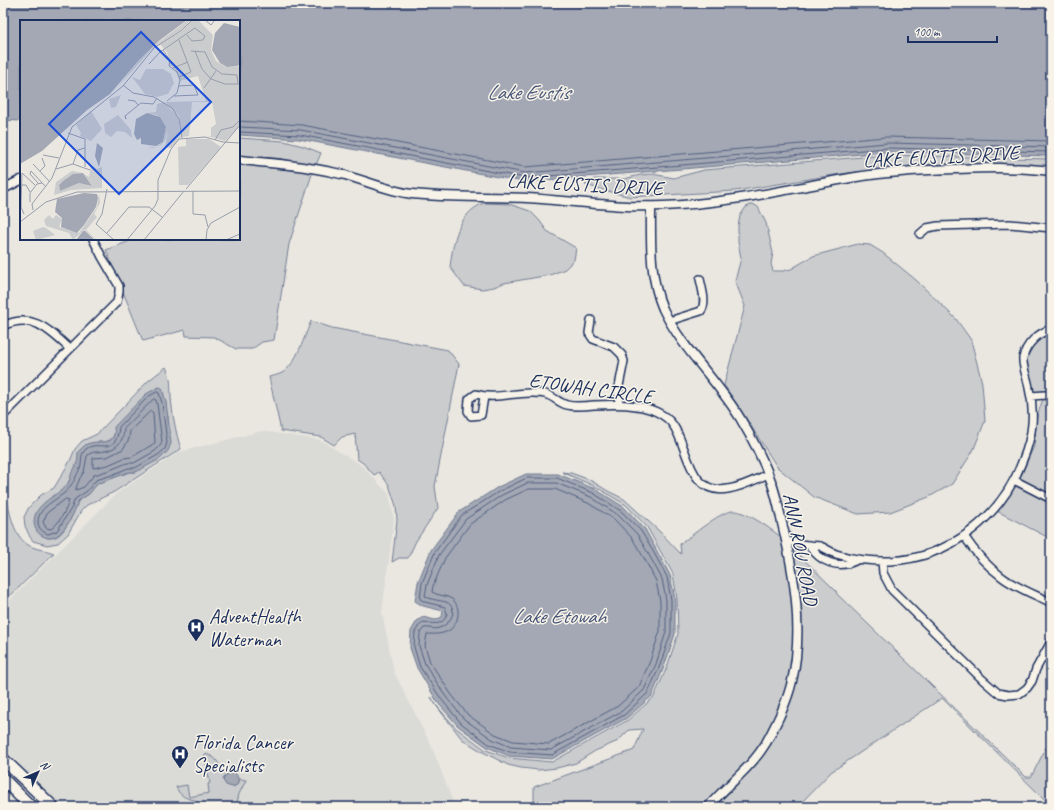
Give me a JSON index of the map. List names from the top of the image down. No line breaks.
{"streets":{"street":["LAKE EUSTIS DRIVE","ETOWAH CIRCLE","ANN ROU ROAD"]},"crossings":[["LAKE EUSTIS DRIVE","ANN ROU ROAD"],["ETOWAH CIRCLE","ANN ROU ROAD"]],"water":["Lake Eustis","Lake Etowah"],"places":{"hospital":["AdventHealth Waterman","Florida Cancer Specialists"]},"scale_bar":"100 m","north":"top right"}
